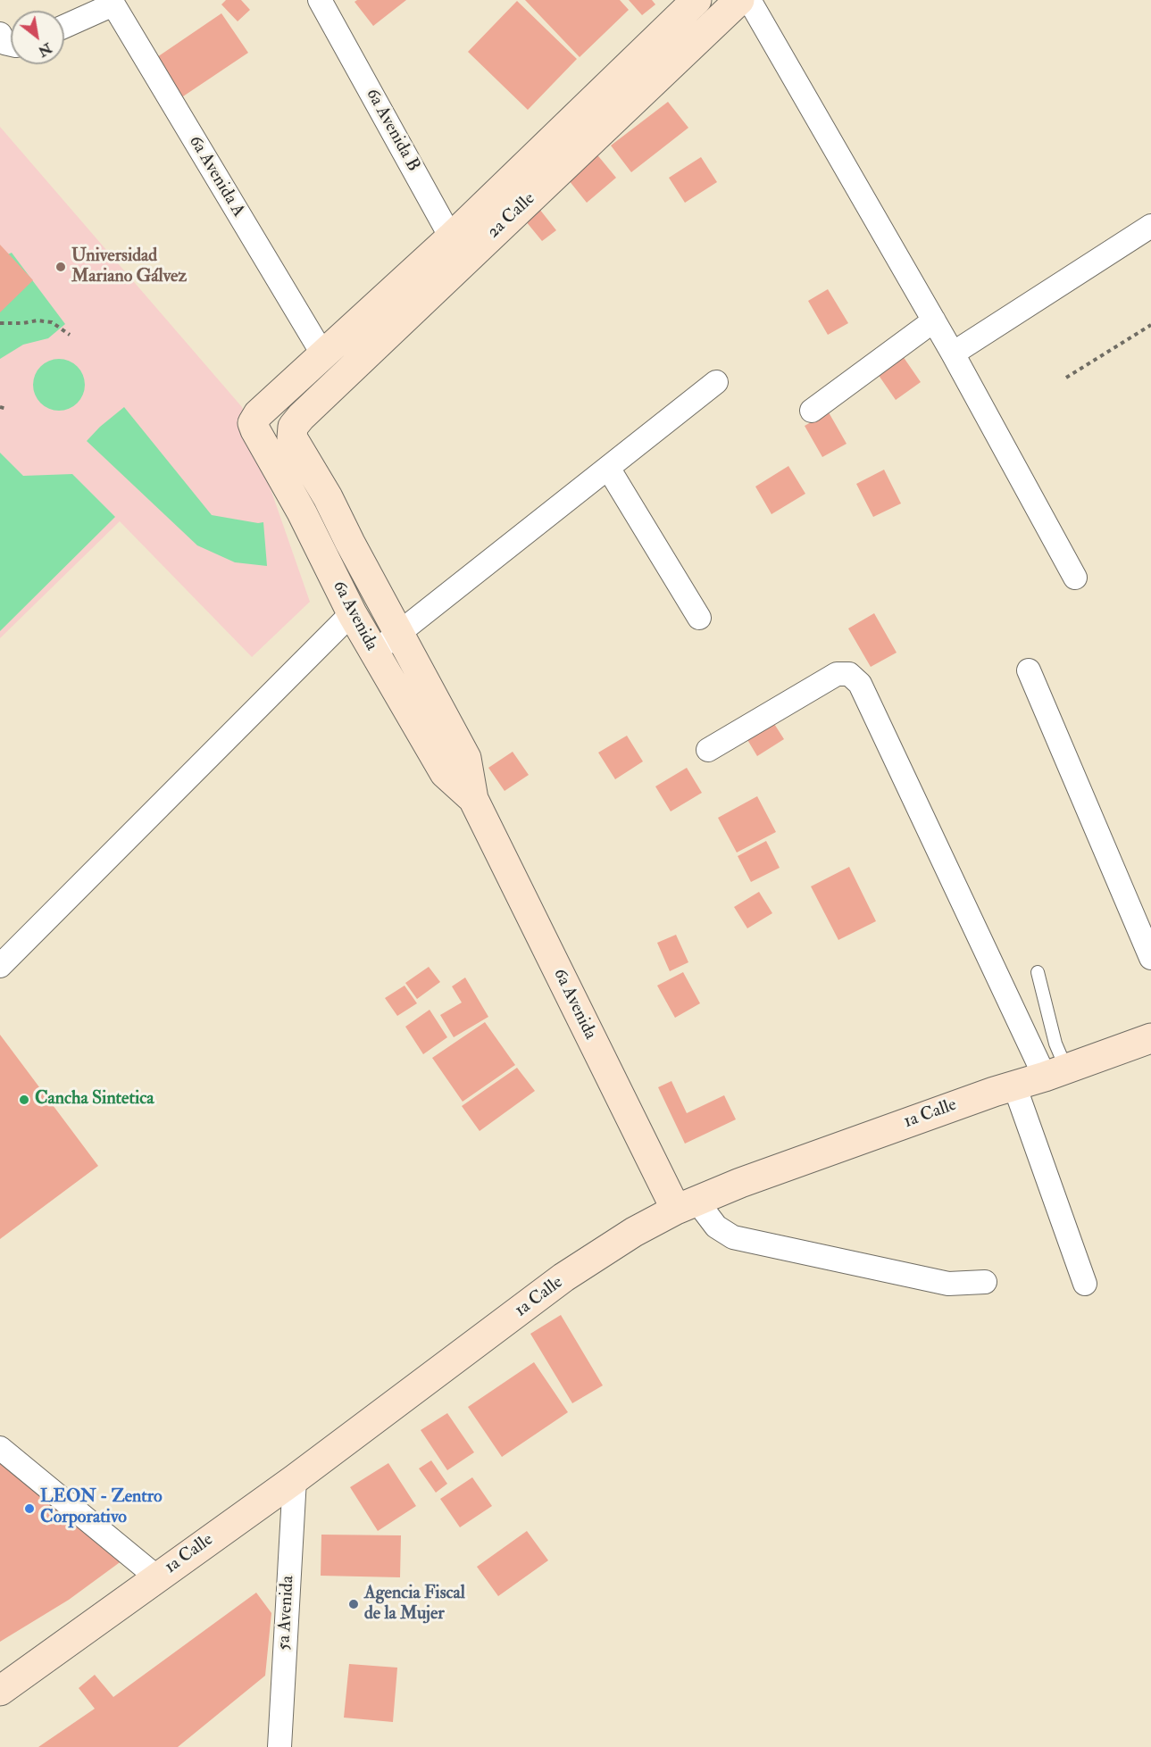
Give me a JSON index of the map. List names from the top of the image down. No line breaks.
{"streets":{"street":["6a Avenida B","6a Avenida A","2a Calle","6a Avenida","1a Calle","5a Avenida"]},"crossings":[["6a Avenida B","2a Calle"],["6a Avenida A","2a Calle"],["2a Calle","6a Avenida"],["6a Avenida","1a Calle"],["1a Calle","5a Avenida"]],"places":["Universidad Mariano Gálvez","Cancha Sintetica","LEON - Zentro Corporativo","Agencia Fiscal de la Mujer"],"north":"bottom right"}
